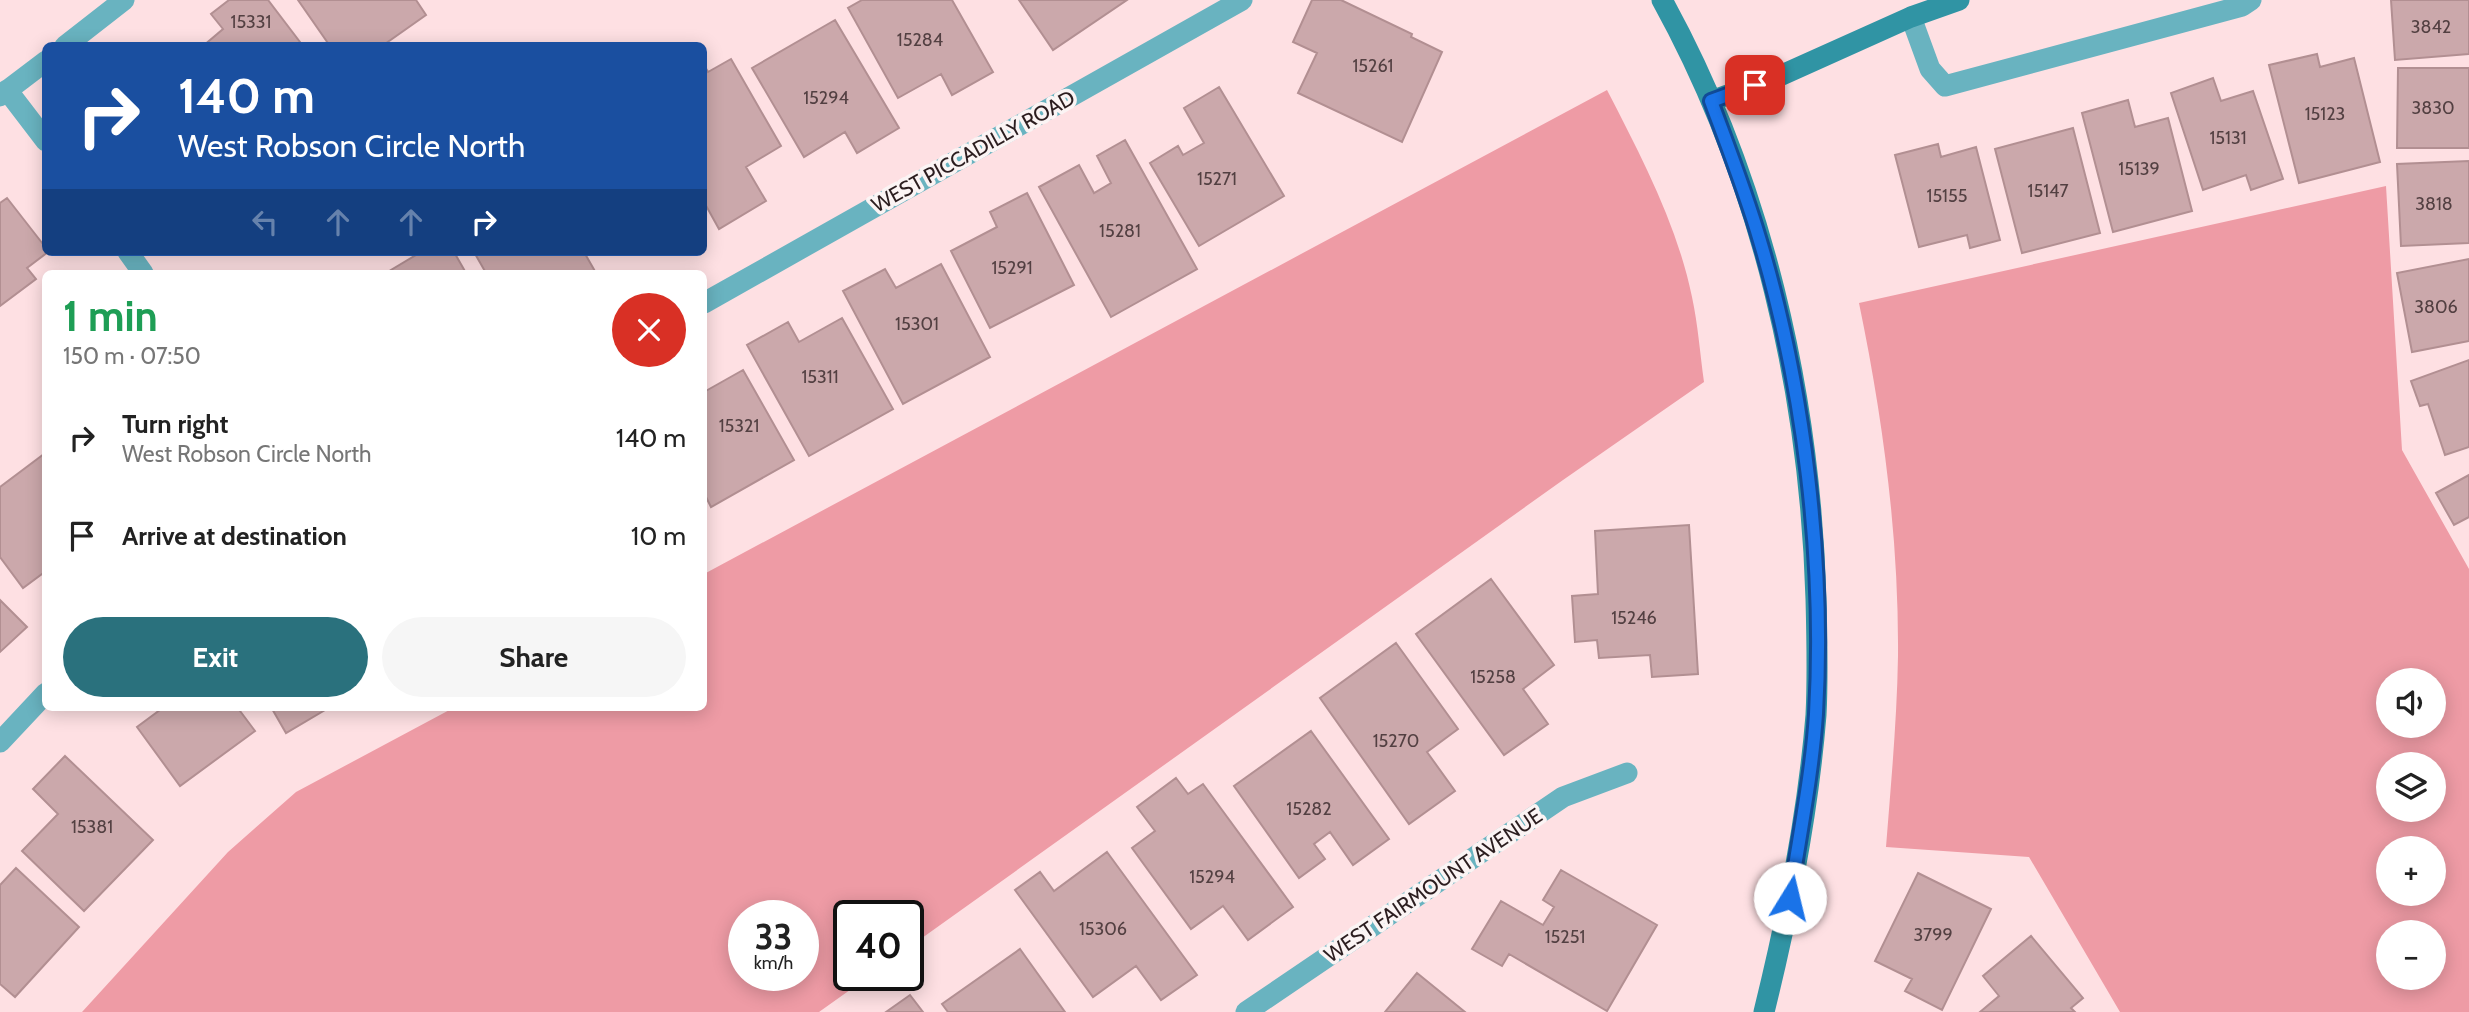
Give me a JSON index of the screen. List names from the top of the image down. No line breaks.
{"streets":{"street":["WEST PICCADILLY ROAD","WEST FAIRMOUNT AVENUE"]},"house_numbers":["15331","3842","15284","15261","15294","3830","15123","15131","15139","15271","15147","15155","3818","15281","15291","3806","15301","15311","15321","15246","15258","15270","15282","15381","15294","15306","3799","15251"],"page":{"turn":["140 m","West Robson Circle North"],"heading":["1 min","150 m · 07:50"],"list":[{"name":"Turn right","note":"West Robson Circle North","value":"140 m"},{"name":"Arrive at destination","value":"10 m"}],"buttons":["Exit","Share"],"map_buttons":["+","−"],"speed":"33 km/h","limit":"40"}}
